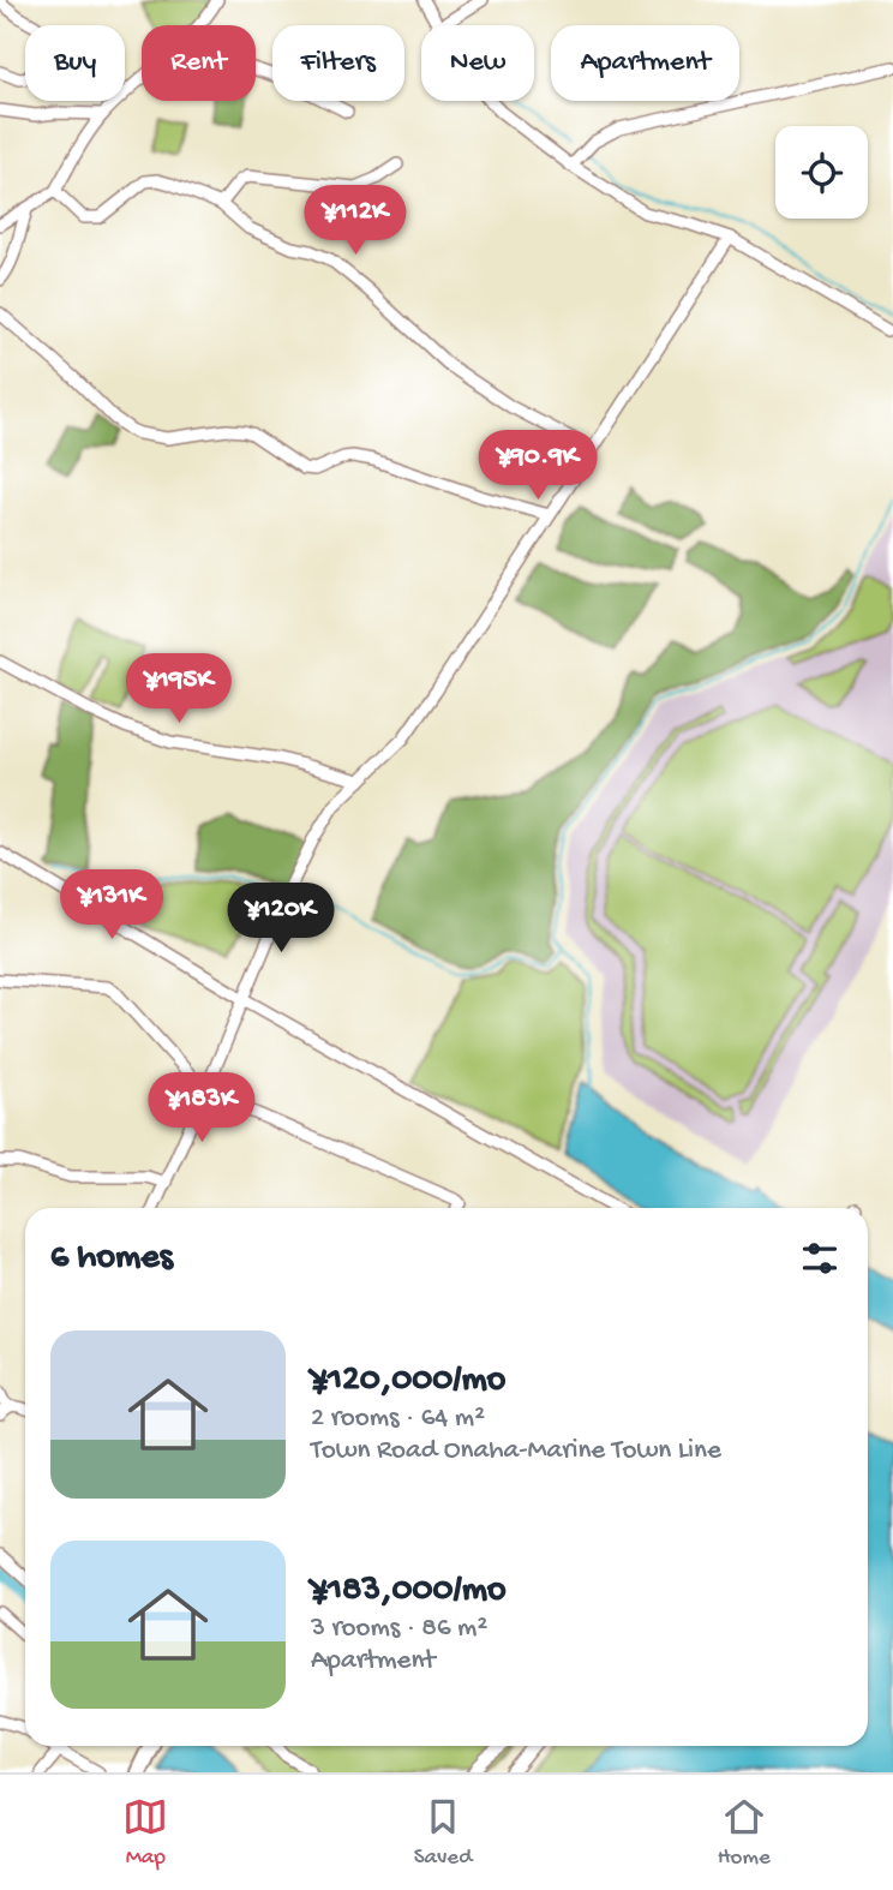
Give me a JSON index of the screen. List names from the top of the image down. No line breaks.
{"page":{"chip":["Buy","Rent","Filters","New","Apartment"],"price":["¥112K","¥90.9K","¥195K","¥131K","¥120K","¥183K"],"heading":"6 homes","list":[{"name":"¥120,000/mo","note":"2 rooms · 64 m² · Town Road Onaha-Marine Town Line"},{"name":"¥183,000/mo","note":"3 rooms · 86 m² · Apartment"}],"tabs":["Map","Saved","Home"]}}
